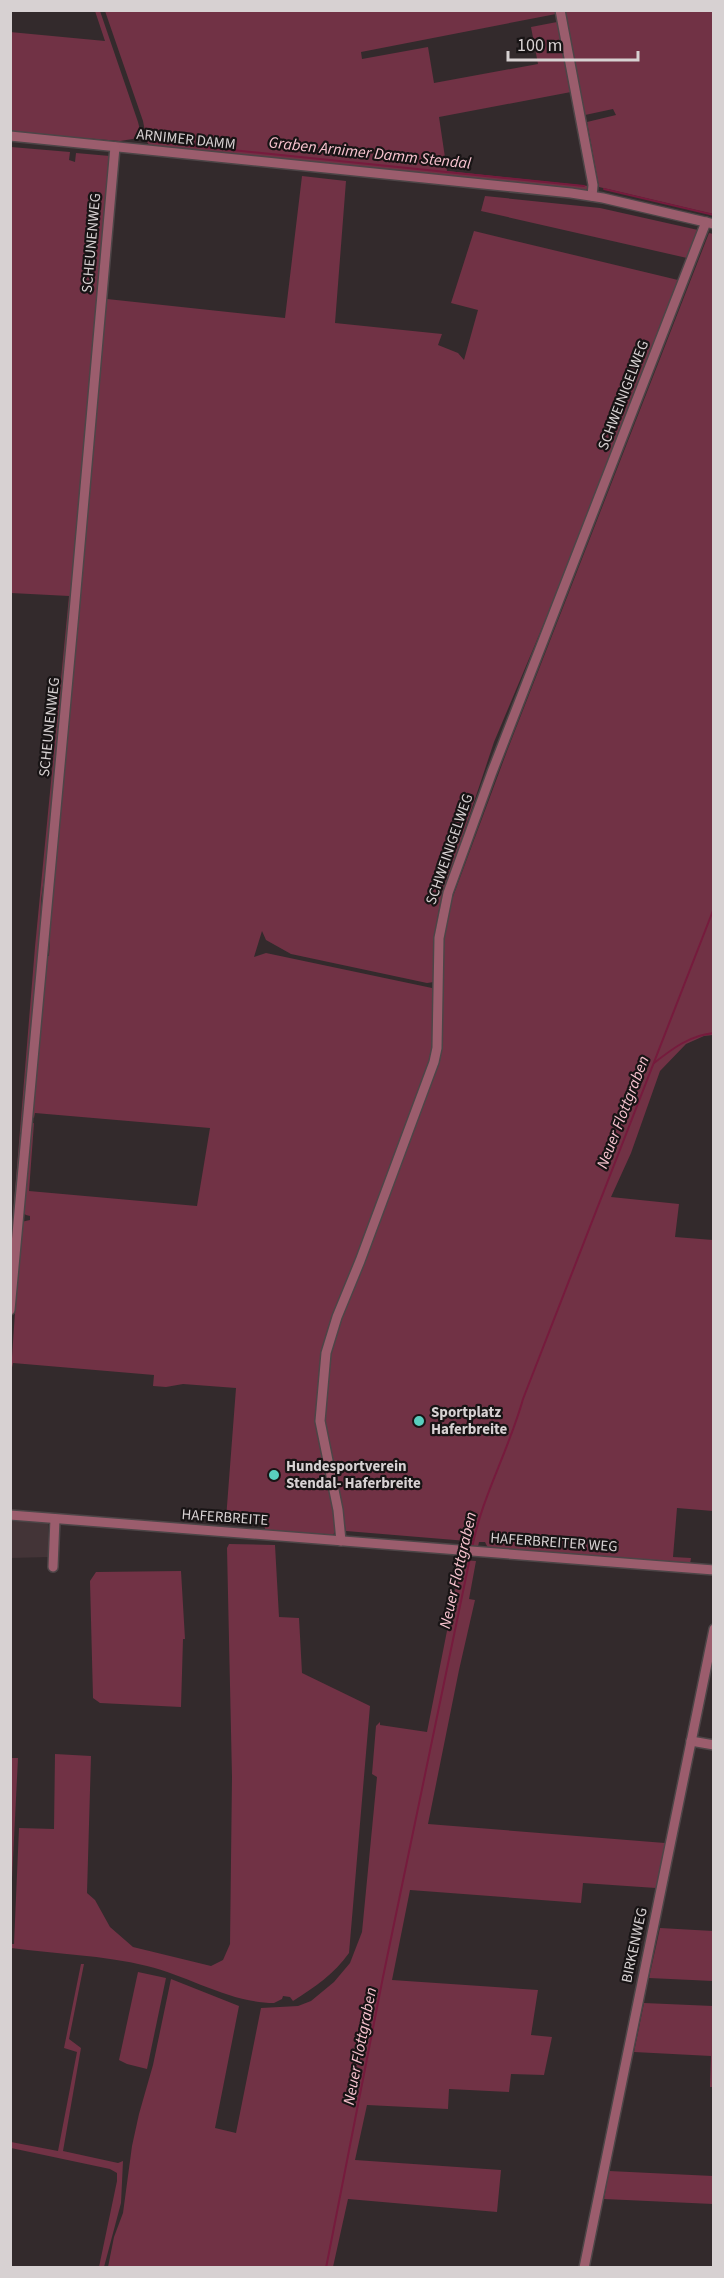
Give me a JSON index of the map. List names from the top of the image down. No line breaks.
{"streets":{"street":["ARNIMER DAMM","SCHEUNENWEG","SCHWEINIGELWEG","HAFERBREITE","HAFERBREITER WEG","BIRKENWEG"]},"crossings":[["ARNIMER DAMM","SCHEUNENWEG"],["ARNIMER DAMM","SCHWEINIGELWEG"],["SCHWEINIGELWEG","HAFERBREITE"],["HAFERBREITE","HAFERBREITER WEG"]],"water":["Graben Arnimer Damm Stendal","Neuer Flottgraben"],"places":["Sportplatz Haferbreite","Hundesportverein Stendal- Haferbreite"],"scale_bar":"100 m"}
